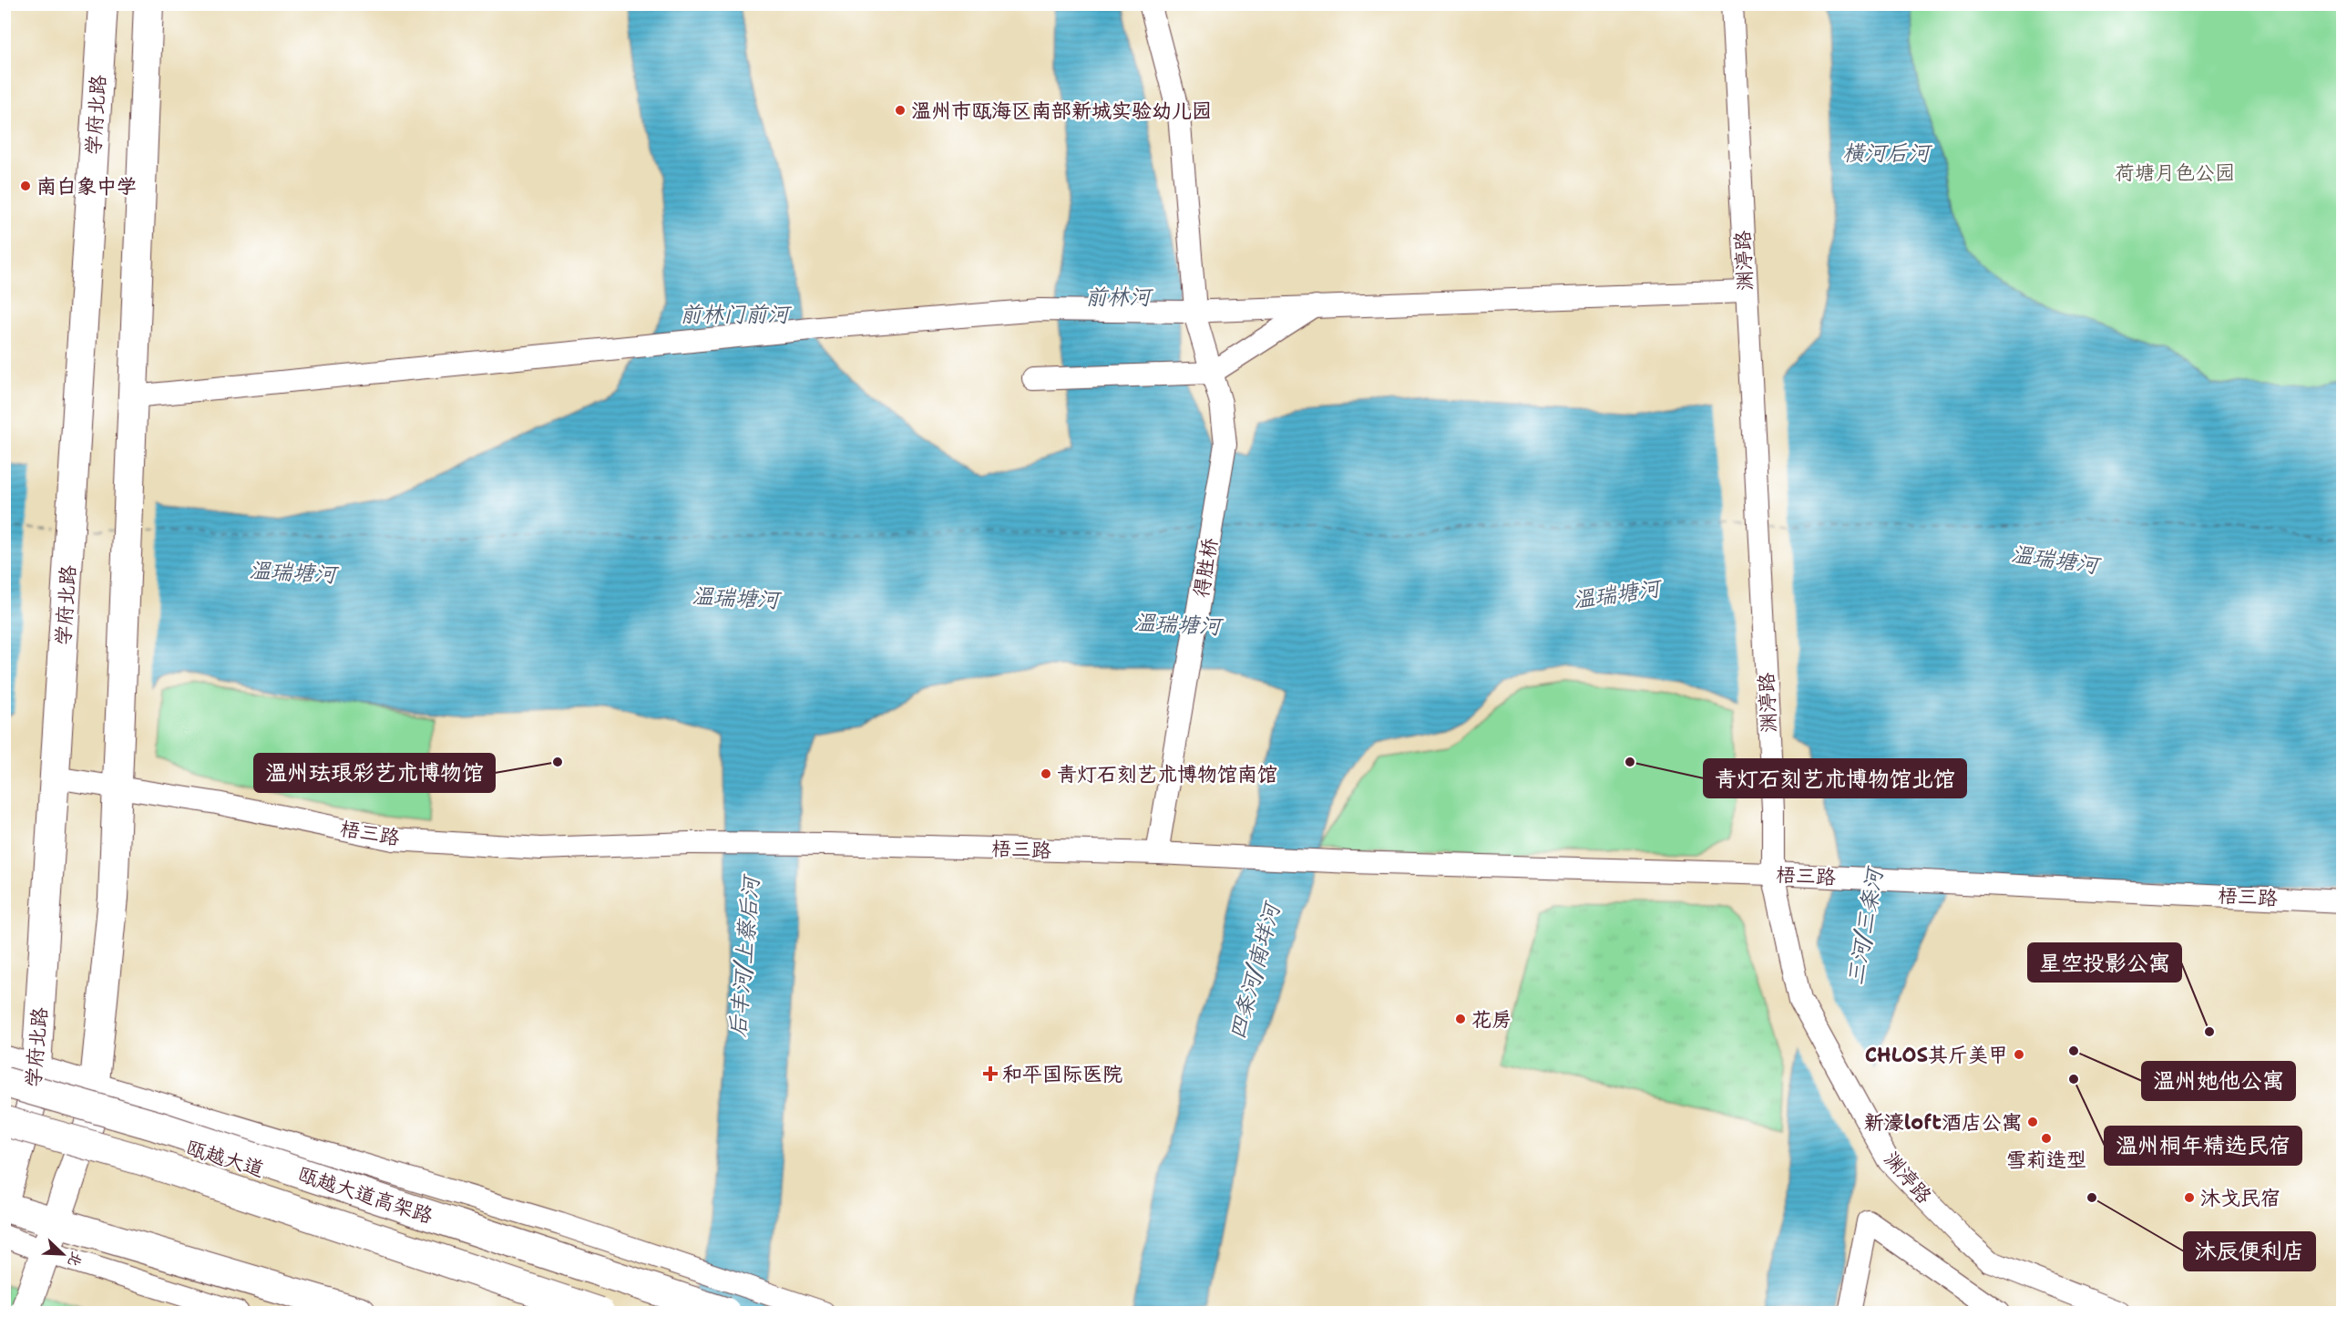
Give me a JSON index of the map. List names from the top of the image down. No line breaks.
{"streets":{"highway":["瓯越大道","瓯越大道高架路"],"main road":["学府北路"],"street":["渊渟路","得胜桥","梧三路"]},"crossings":[["学府北路","梧三路"],["学府北路","瓯越大道"],["渊渟路","梧三路"],["得胜桥","梧三路"]],"water":["横河后河","前林河","前林门前河","温瑞塘河","三河/三条河","后丰河/上蔡后河","四条河/南垟河"],"parks":["荷塘月色公园"],"places":{"other":["温州市瓯海区南部新城实验幼儿园","南白象中学","温州珐琅彩艺术博物馆","青灯石刻艺术博物馆北馆","青灯石刻艺术博物馆南馆","花房","星空投影公寓","温州她他公寓","CHLOS其斤美甲","温州桐年精选民宿","新濠loft酒店公寓","雪莉造型","沐辰便利店","沐戈民宿"],"health":["和平国际医院"]},"north":"bottom right"}
